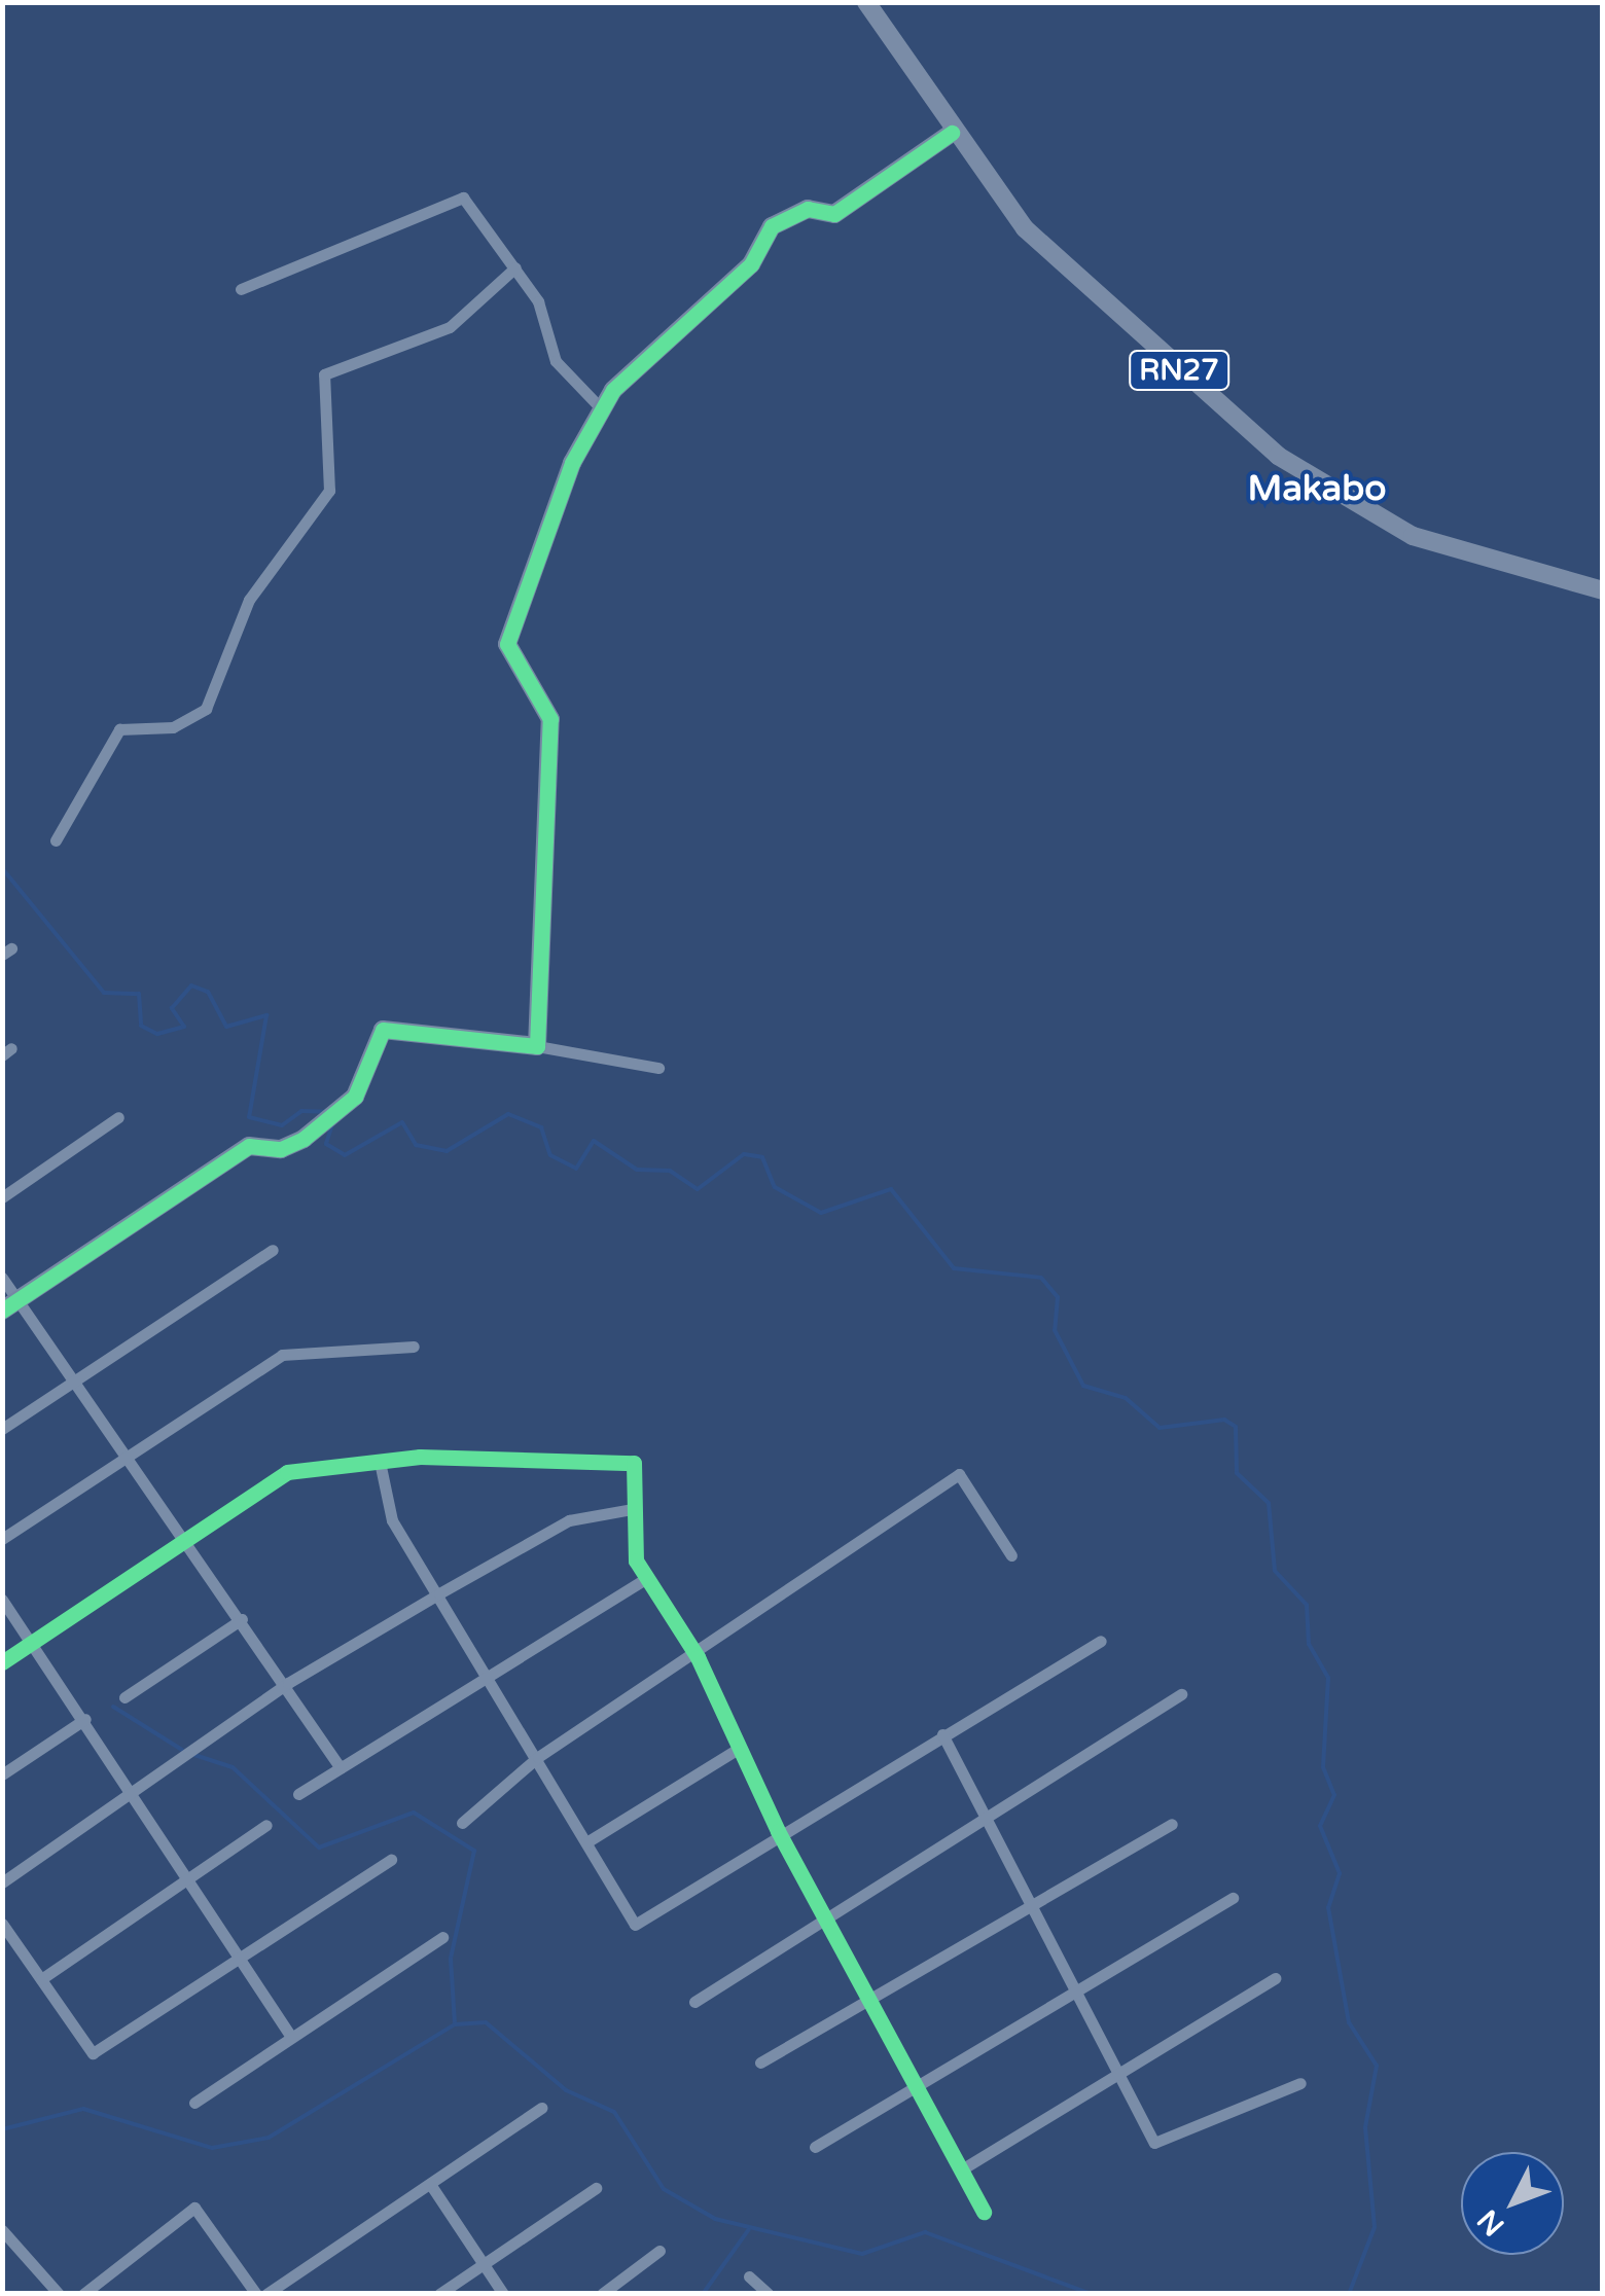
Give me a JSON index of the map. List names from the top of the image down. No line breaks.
{"streets":{"main road":["RN27"]},"districts":["Makabo"],"north":"bottom left"}
